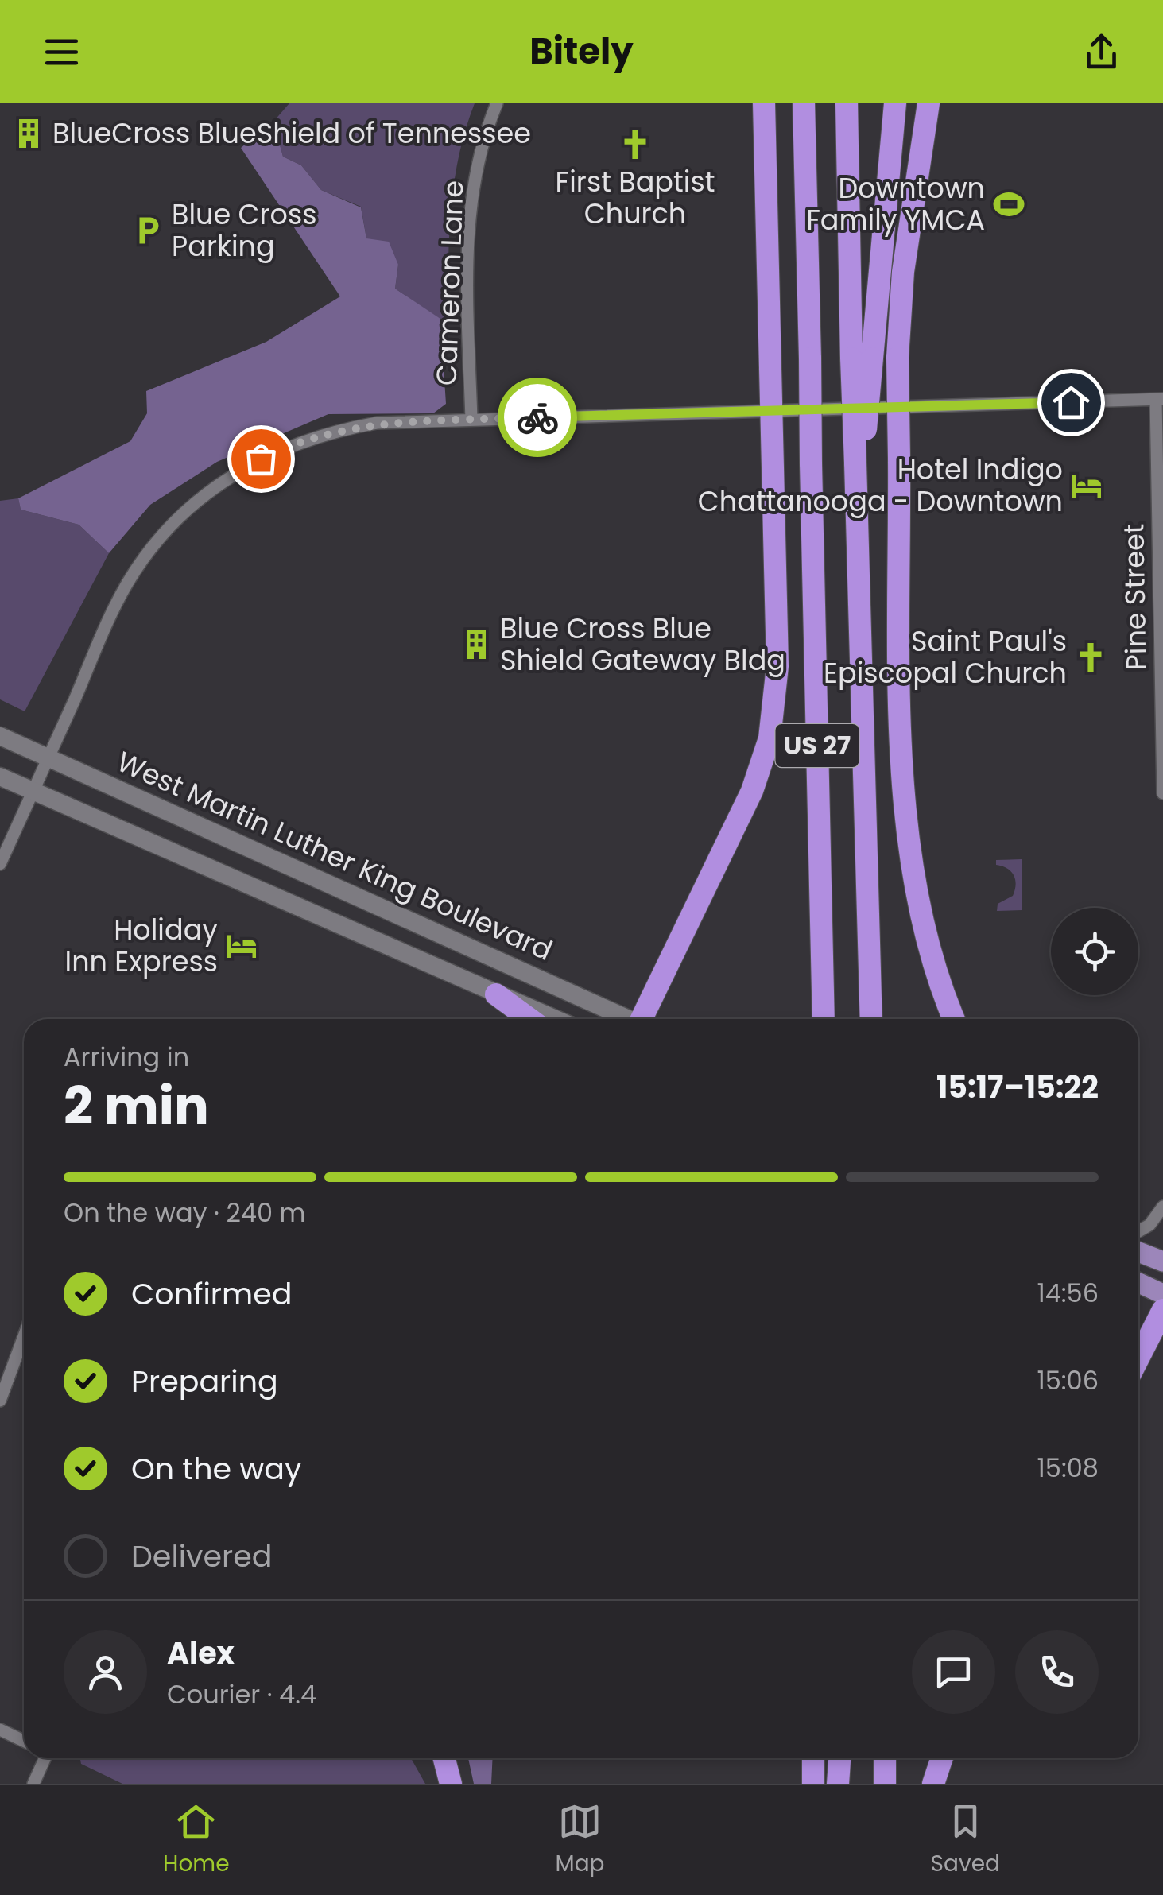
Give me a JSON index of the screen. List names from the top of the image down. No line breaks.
{"streets":{"highway":["US 27"],"main road":["West Martin Luther King Boulevard"],"street":["Cameron Lane","Pine Street"]},"places":{"building":["BlueCross BlueShield of Tennessee","Blue Cross Blue Shield Gateway Bldg"],"church":["First Baptist Church","Saint Paul's Episcopal Church"],"sports":["Downtown Family YMCA"],"parking":["Blue Cross Parking"],"hotel":["Hotel Indigo Chattanooga - Downtown","Holiday Inn Express"]},"page":{"header":"Bitely","heading":["2 min","Arriving in","15:17–15:22"],"panel":["Alex","Courier · 4.4"],"bar":"On the way · 240 m","list":[["Confirmed","14:56"],["Preparing","15:06"],["On the way","15:08"],"Delivered"],"tabs":["Home","Map","Saved"]}}
